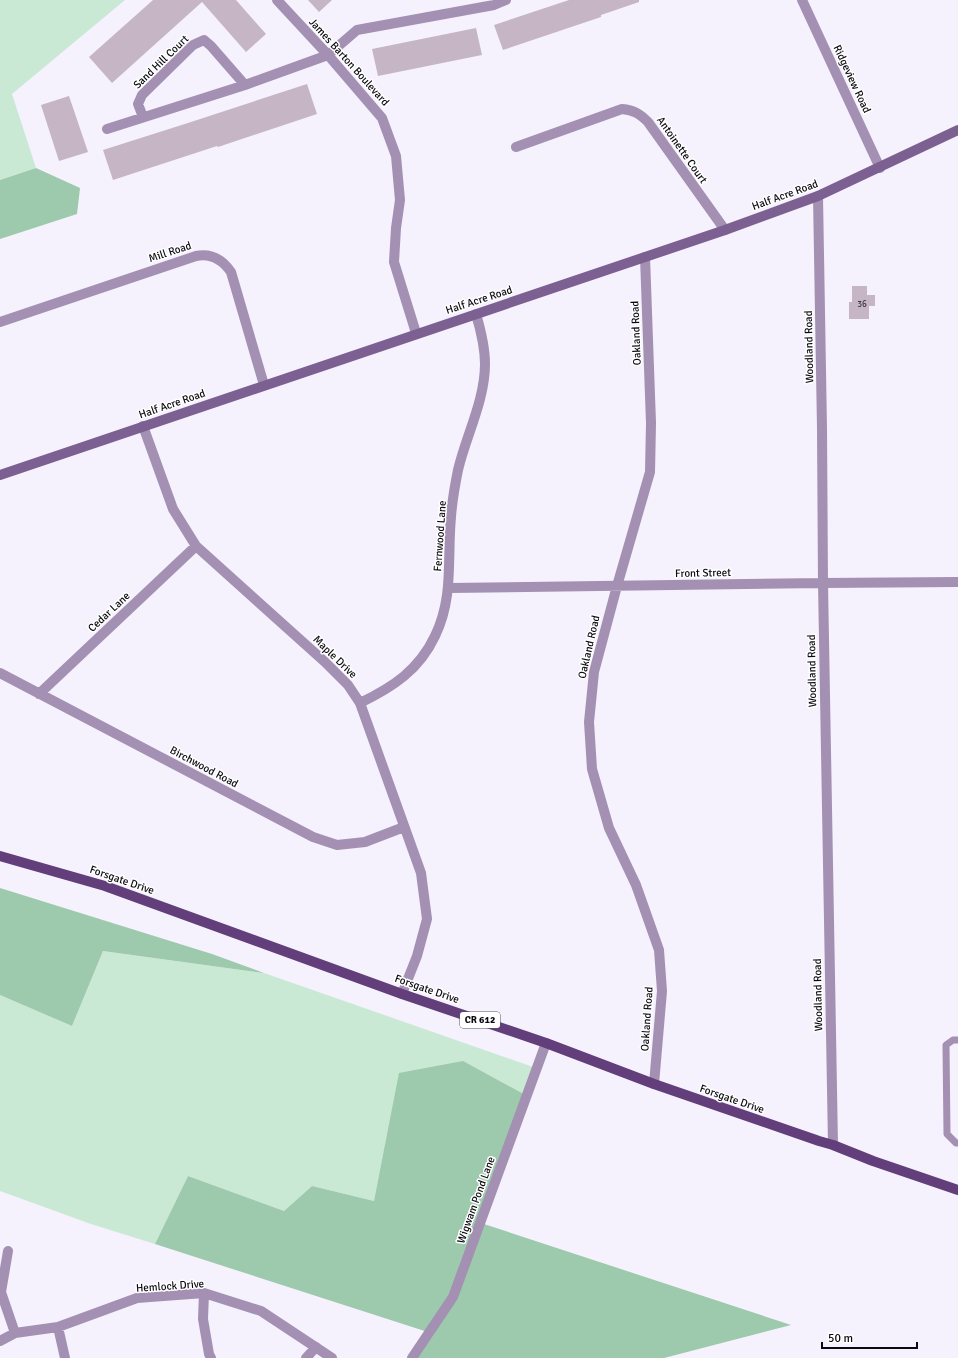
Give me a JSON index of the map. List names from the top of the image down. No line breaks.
{"streets":{"main road":["Forsgate Drive","CR 612"],"street":["Sand Hill Court","James Barton Boulevard","Ridgeview Road","Antoinette Court","Half Acre Road","Mill Road","Oakland Road","Woodland Road","Fernwood Lane","Front Street","Cedar Lane","Maple Drive","Birchwood Road","Wigwam Pond Lane","Hemlock Drive"]},"crossings":[["James Barton Boulevard","Half Acre Road"],["Ridgeview Road","Half Acre Road"],["Antoinette Court","Half Acre Road"],["Half Acre Road","Mill Road"],["Half Acre Road","Oakland Road"],["Half Acre Road","Woodland Road"],["Half Acre Road","Fernwood Lane"],["Half Acre Road","Maple Drive"],["Oakland Road","Front Street"],["Oakland Road","Forsgate Drive"],["Woodland Road","Front Street"],["Woodland Road","Forsgate Drive"],["Fernwood Lane","Front Street"],["Fernwood Lane","Maple Drive"],["Cedar Lane","Maple Drive"],["Cedar Lane","Birchwood Road"],["Maple Drive","Birchwood Road"],["Maple Drive","Forsgate Drive"],["Forsgate Drive","Wigwam Pond Lane"]],"house_numbers":["36"],"scale_bar":"50 m"}
